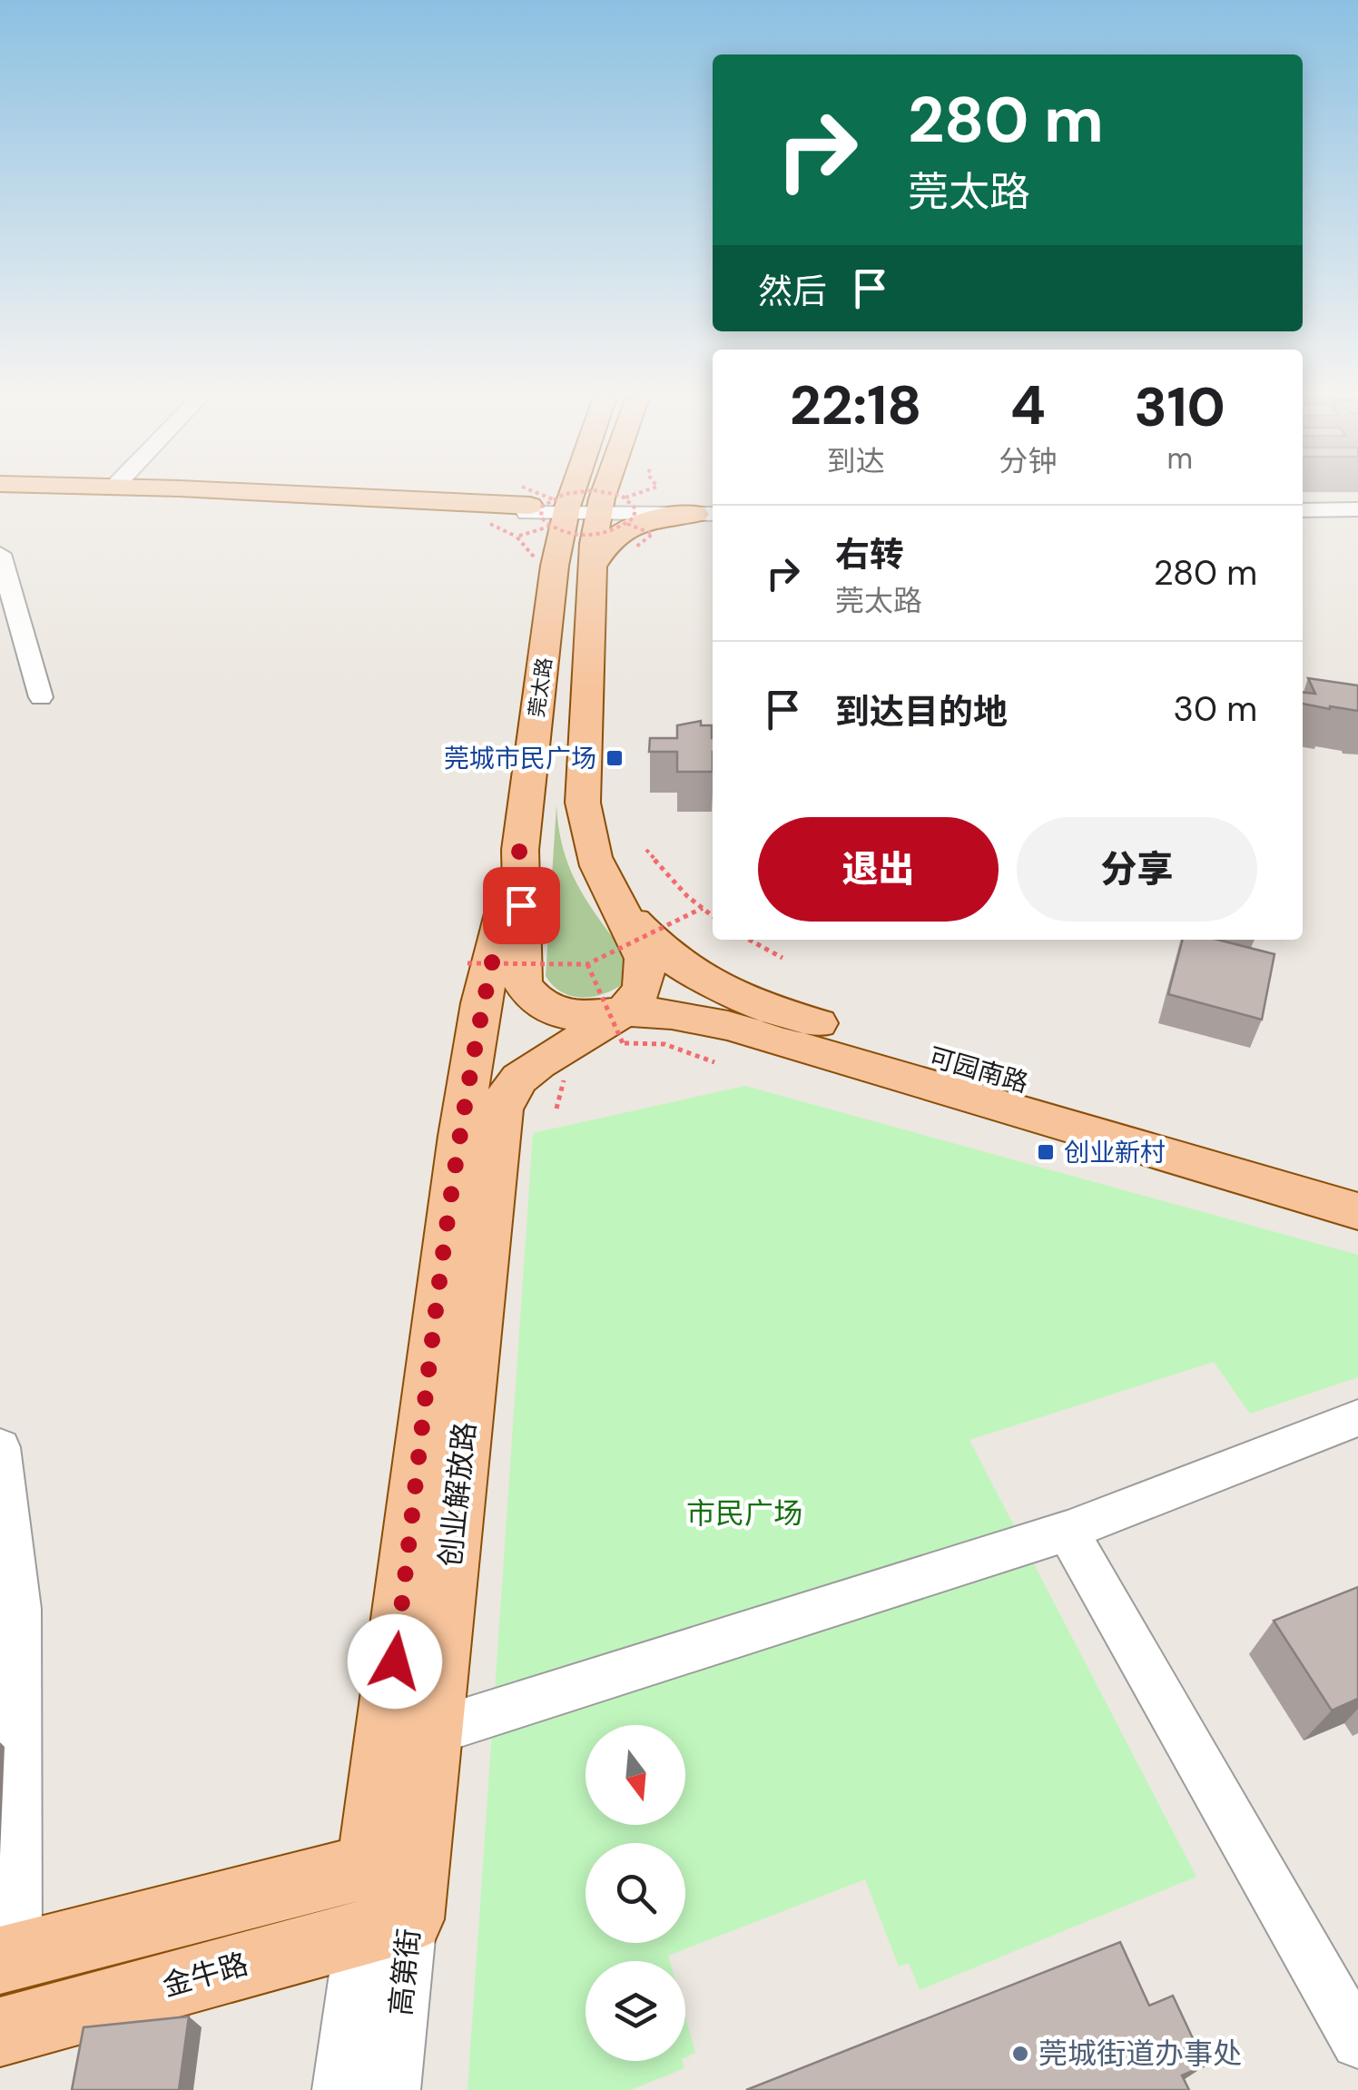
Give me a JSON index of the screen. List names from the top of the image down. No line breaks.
{"streets":{"main road":["莞太路","可园南路","创业解放路","高第街","金牛路"]},"crossings":[["莞太路","可园南路"],["莞太路","创业解放路"],["创业解放路","高第街"],["高第街","金牛路"]],"parks":["市民广场"],"places":{"transit":["莞城市民广场","创业新村"],"other":["莞城街道办事处"]},"north":"bottom","page":{"turn":["280 m","莞太路"],"then":"然后","eta":["22:18","到达","4","分钟","310","m"],"list":[{"name":"右转","note":"莞太路","value":"280 m"},{"name":"到达目的地","value":"30 m"}],"buttons":["退出","分享"]}}
